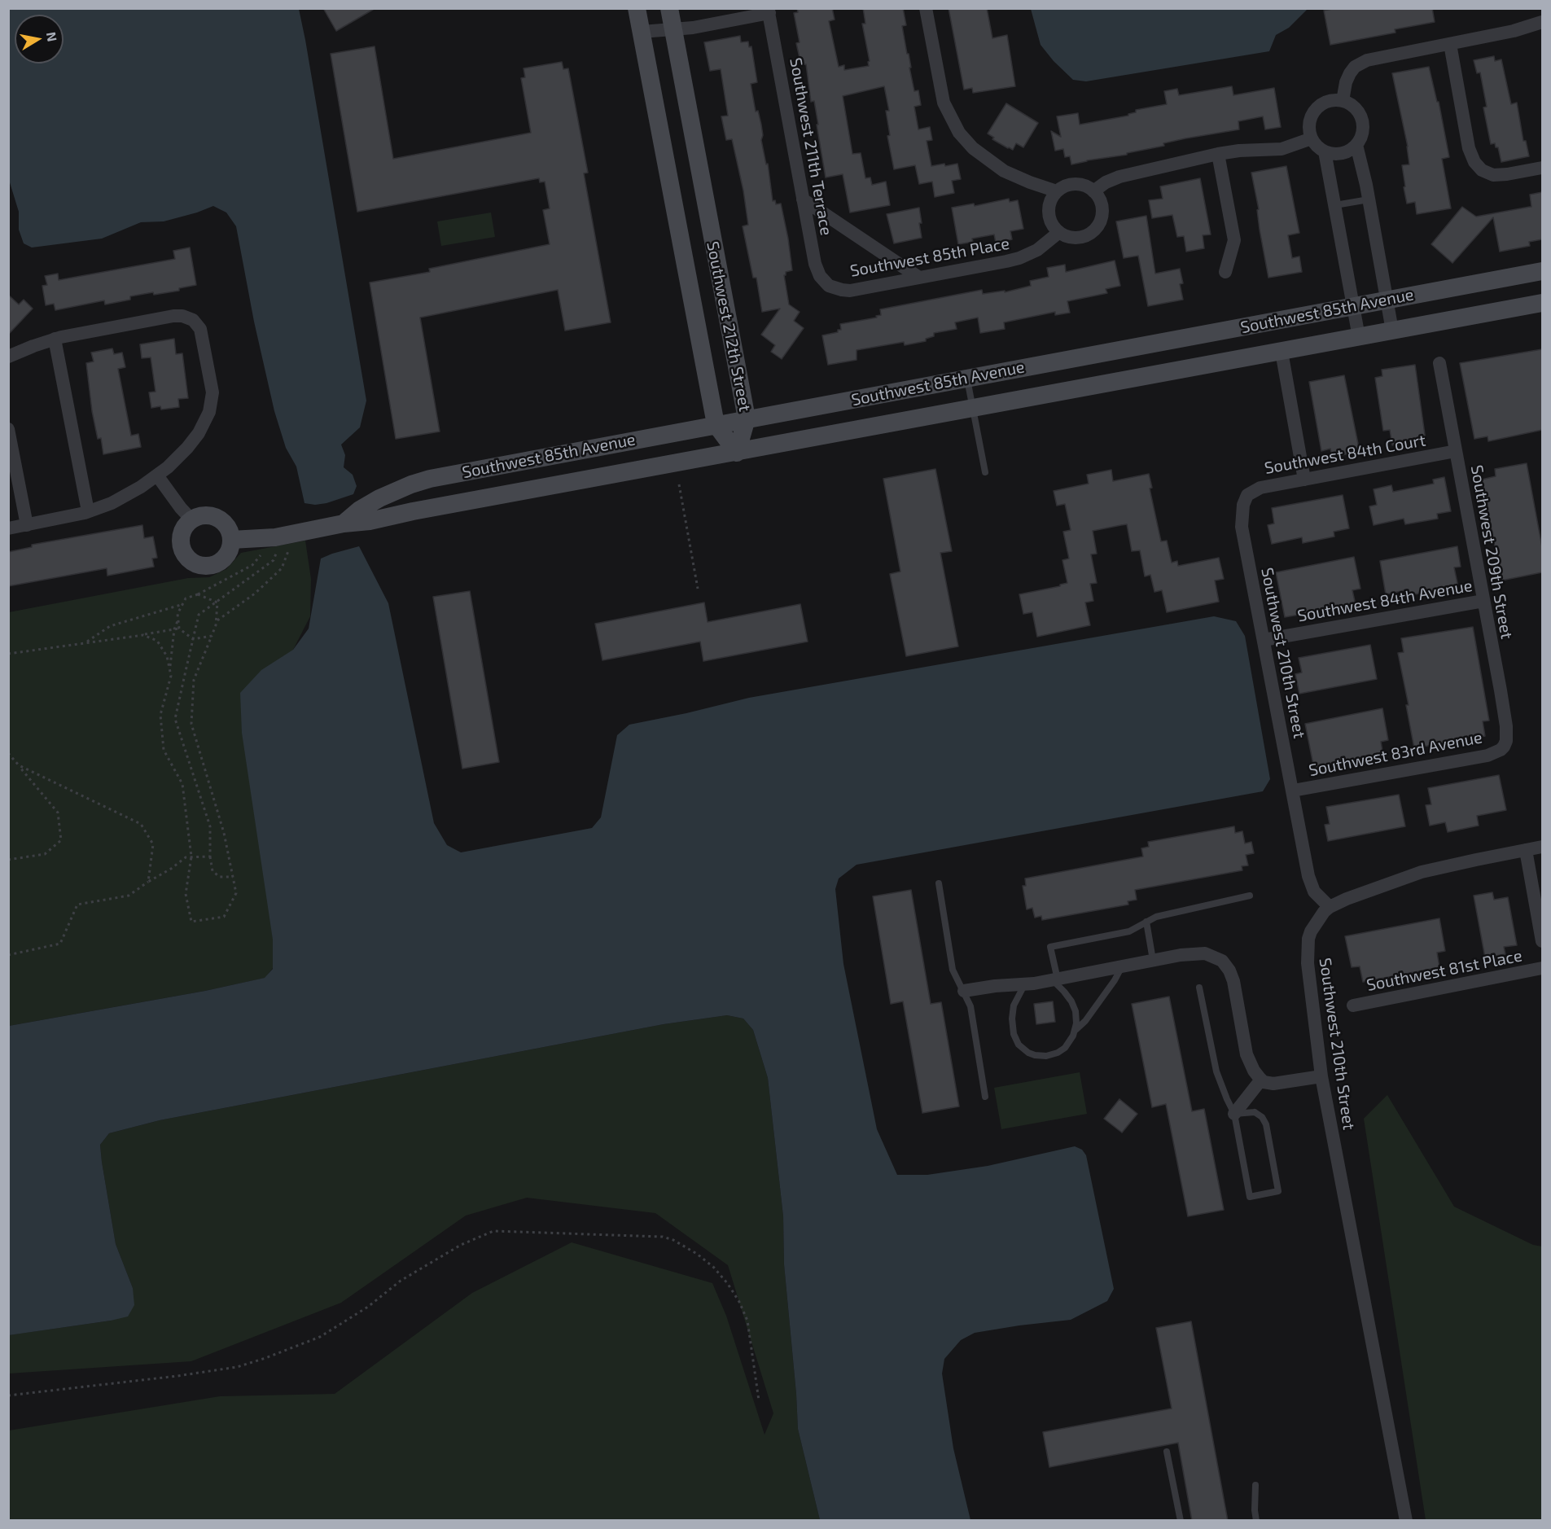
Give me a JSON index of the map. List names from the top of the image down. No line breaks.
{"streets":{"street":["Southwest 211th Terrace","Southwest 85th Place","Southwest 85th Avenue","Southwest 212th Street","Southwest 84th Court","Southwest 209th Street","Southwest 84th Avenue","Southwest 210th Street","Southwest 83rd Avenue","Southwest 81st Place"]},"crossings":[["Southwest 211th Terrace","Southwest 85th Place"],["Southwest 85th Avenue","Southwest 212th Street"],["Southwest 84th Court","Southwest 209th Street"],["Southwest 84th Court","Southwest 210th Street"],["Southwest 209th Street","Southwest 84th Avenue"],["Southwest 209th Street","Southwest 83rd Avenue"],["Southwest 84th Avenue","Southwest 210th Street"],["Southwest 210th Street","Southwest 83rd Avenue"]],"north":"right"}
